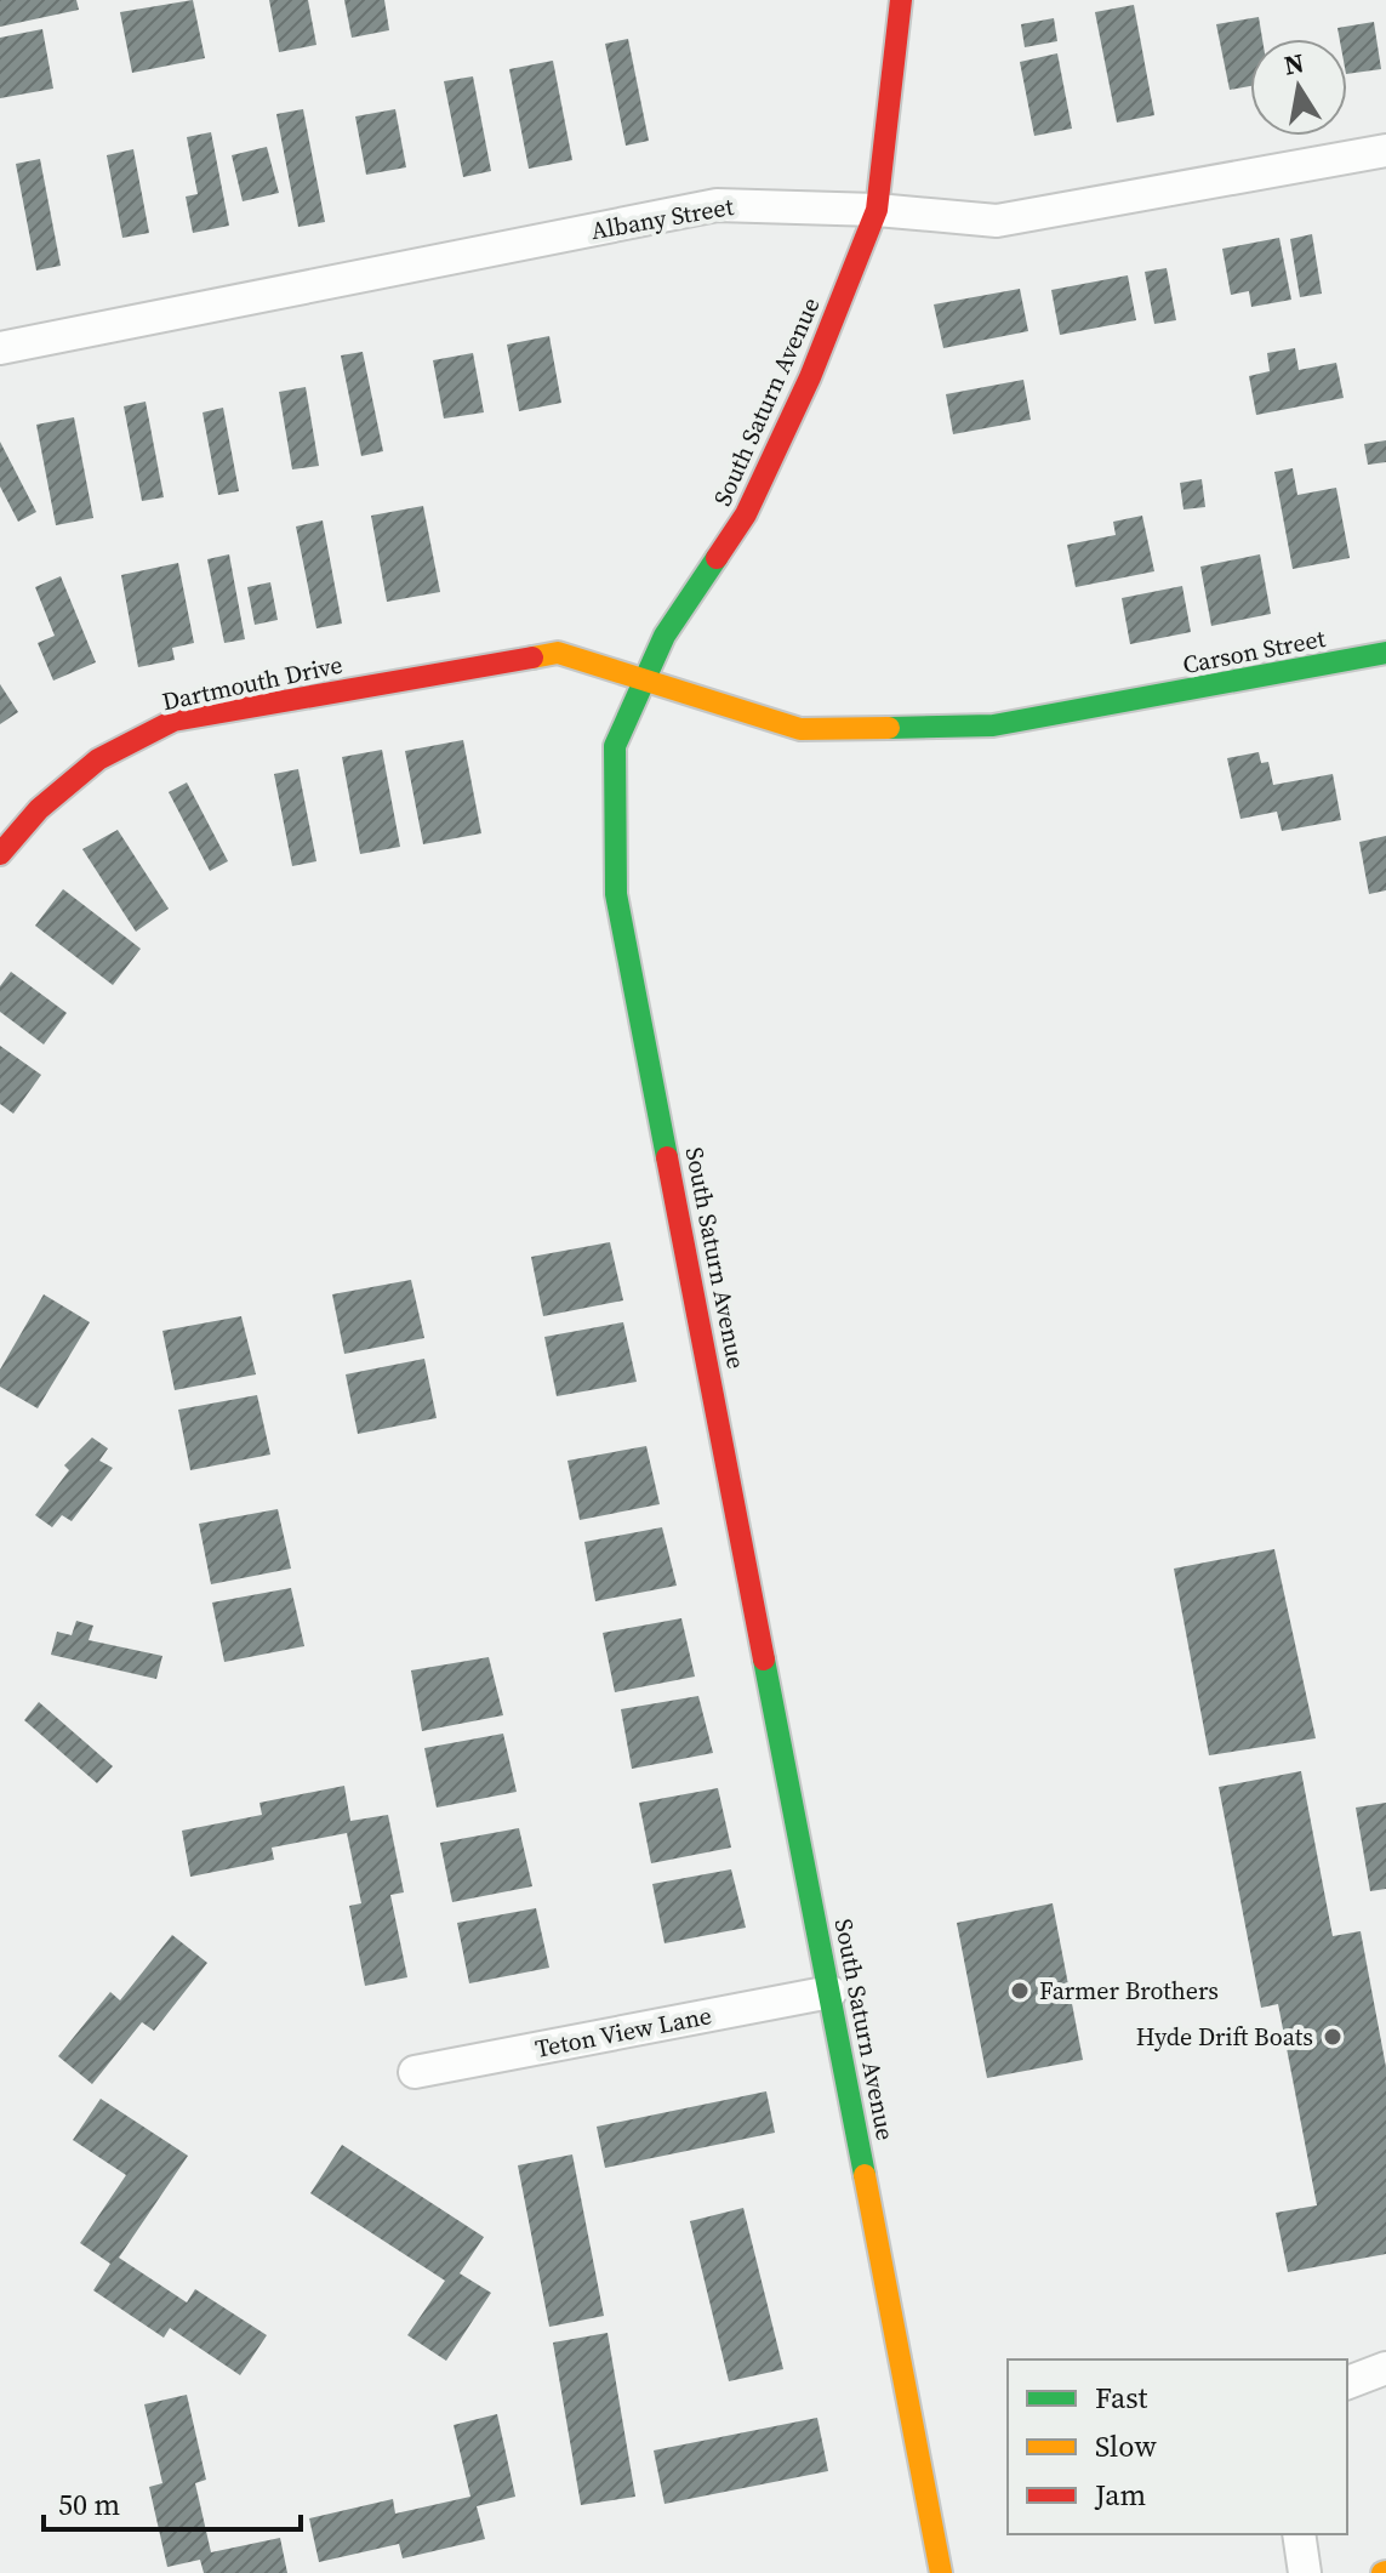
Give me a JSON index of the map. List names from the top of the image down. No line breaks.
{"streets":{"street":["Albany Street","South Saturn Avenue","Carson Street","Dartmouth Drive","Teton View Lane"]},"crossings":[["Albany Street","South Saturn Avenue"],["South Saturn Avenue","Carson Street"],["South Saturn Avenue","Teton View Lane"],["Carson Street","Dartmouth Drive"]],"places":["Farmer Brothers","Hyde Drift Boats"],"legend":["Fast","Slow","Jam"],"scale_bar":"50 m","north":"top"}
